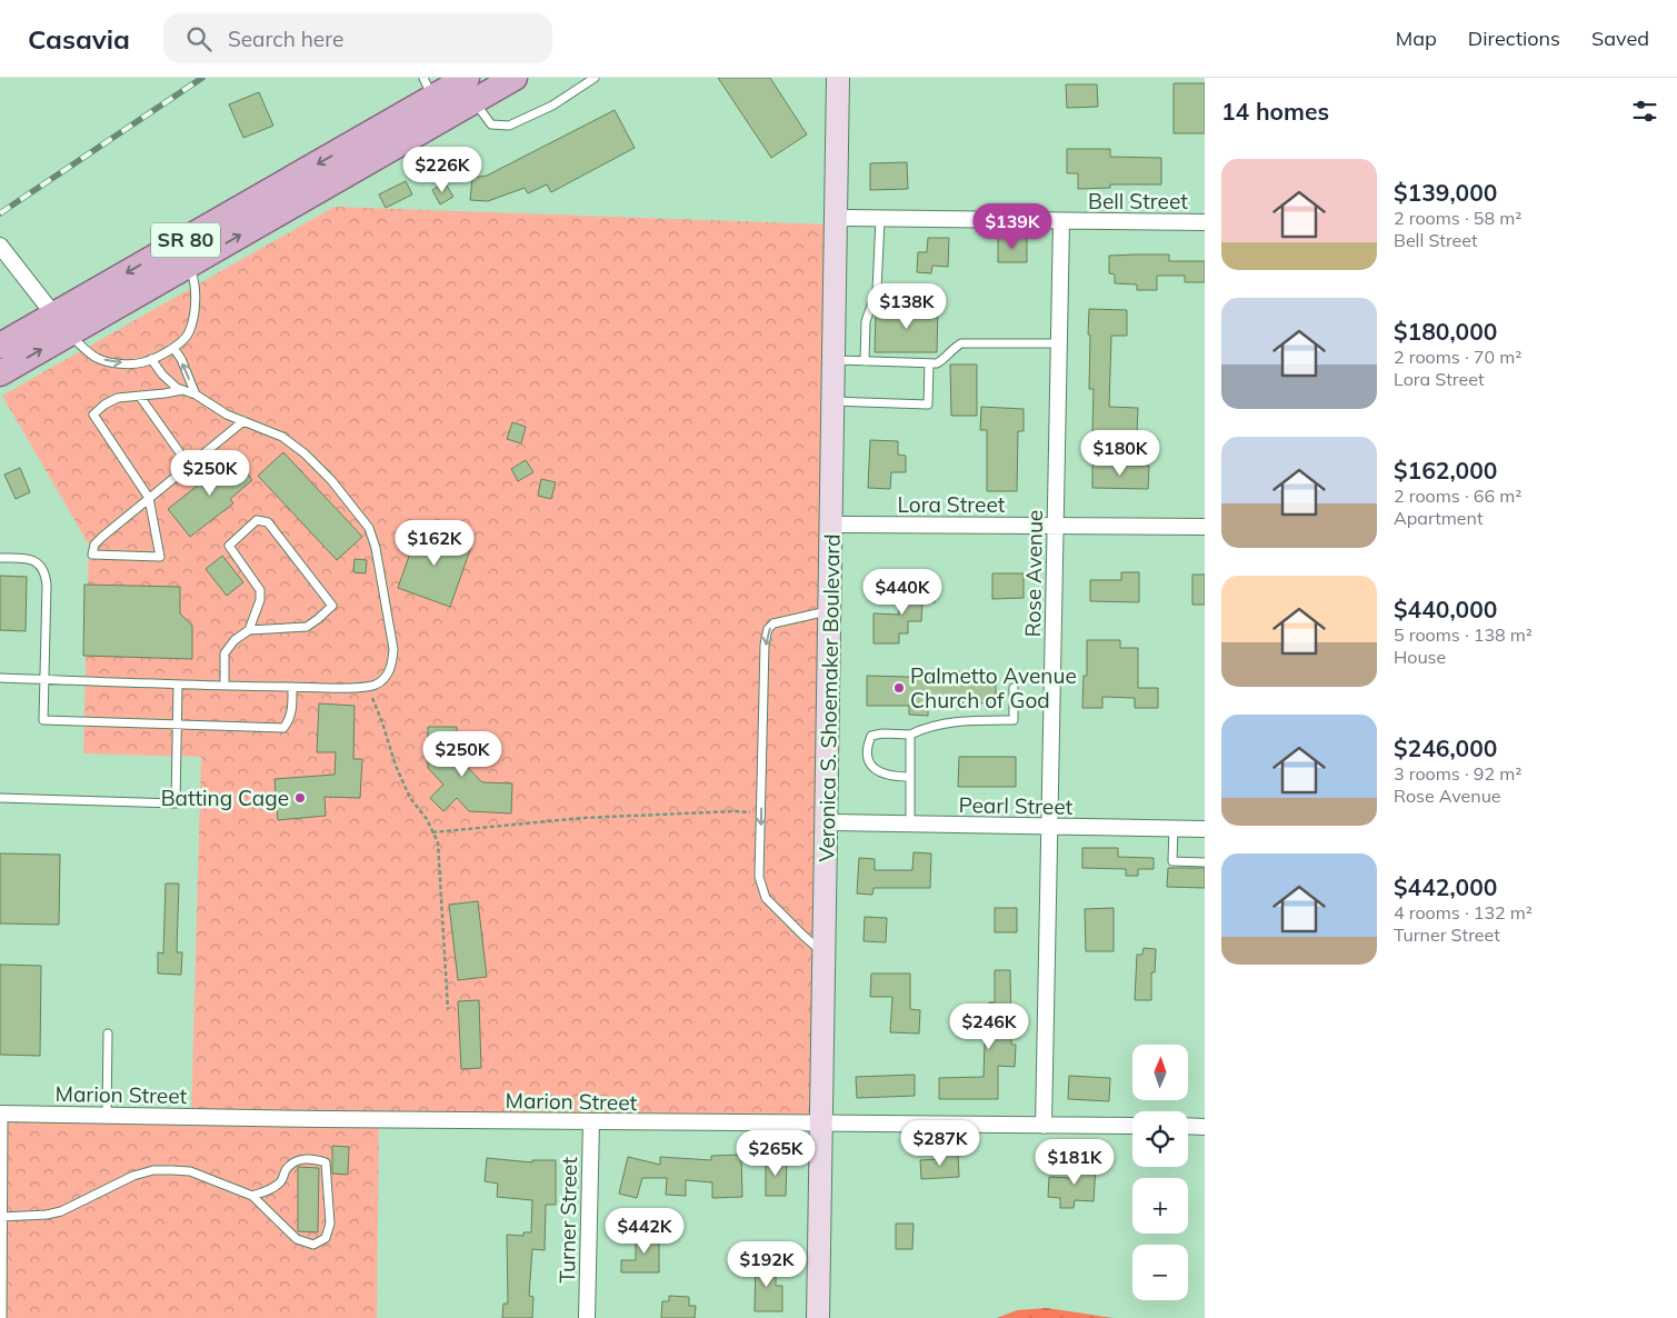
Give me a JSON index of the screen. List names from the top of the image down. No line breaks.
{"streets":{"main road":["SR 80"],"street":["Bell Street","Lora Street","Rose Avenue","Veronica S. Shoemaker Boulevard","Pearl Street","Marion Street","Turner Street"]},"crossings":[["Bell Street","Rose Avenue"],["Bell Street","Veronica S. Shoemaker Boulevard"],["Lora Street","Rose Avenue"],["Lora Street","Veronica S. Shoemaker Boulevard"],["Rose Avenue","Pearl Street"],["Rose Avenue","Marion Street"],["Veronica S. Shoemaker Boulevard","Pearl Street"],["Veronica S. Shoemaker Boulevard","Marion Street"],["Marion Street","Turner Street"]],"places":["Palmetto Avenue Church of God","Batting Cage"],"north":"top","page":{"header":"Casavia","search":"Search here","nav":["Map","Directions","Saved"],"heading":"14 homes","list":[{"name":"$139,000","note":"2 rooms · 58 m² · Bell Street"},{"name":"$180,000","note":"2 rooms · 70 m² · Lora Street"},{"name":"$162,000","note":"2 rooms · 66 m² · Apartment"},{"name":"$440,000","note":"5 rooms · 138 m² · House"},{"name":"$246,000","note":"3 rooms · 92 m² · Rose Avenue"},{"name":"$442,000","note":"4 rooms · 132 m² · Turner Street"}],"price":["$226K","$139K","$138K","$180K","$250K","$162K","$440K","$250K","$246K","$287K","$265K","$181K","$442K","$192K"],"map_buttons":["+","−"]}}
